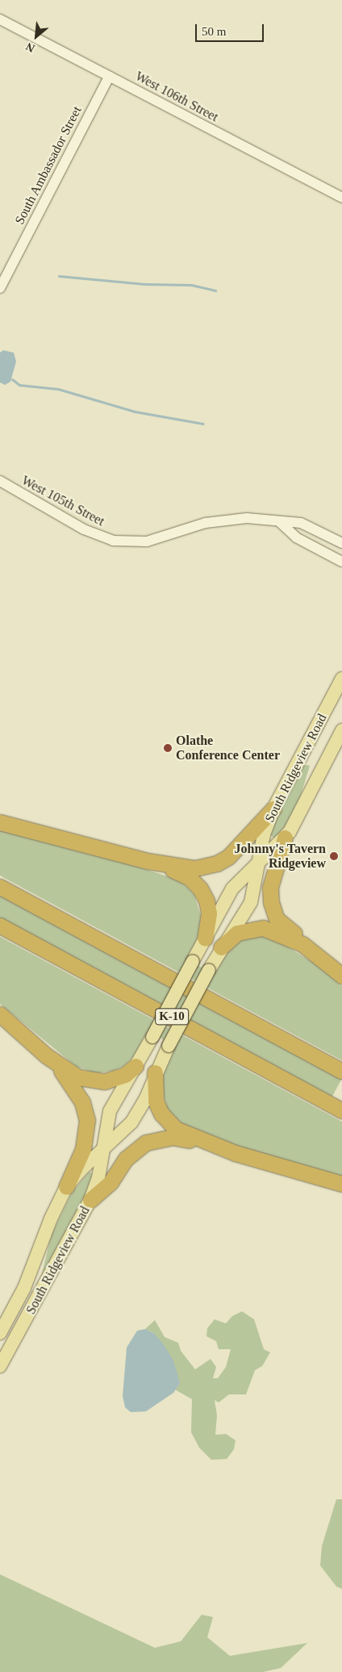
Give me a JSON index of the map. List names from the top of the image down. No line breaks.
{"streets":{"highway":["K-10"],"main road":["South Ridgeview Road"],"street":["West 106th Street","South Ambassador Street","West 105th Street"]},"crossings":[["West 106th Street","South Ambassador Street"]],"places":["Olathe Conference Center","Johnny's Tavern Ridgeview"],"scale_bar":"50 m","north":"bottom left"}
